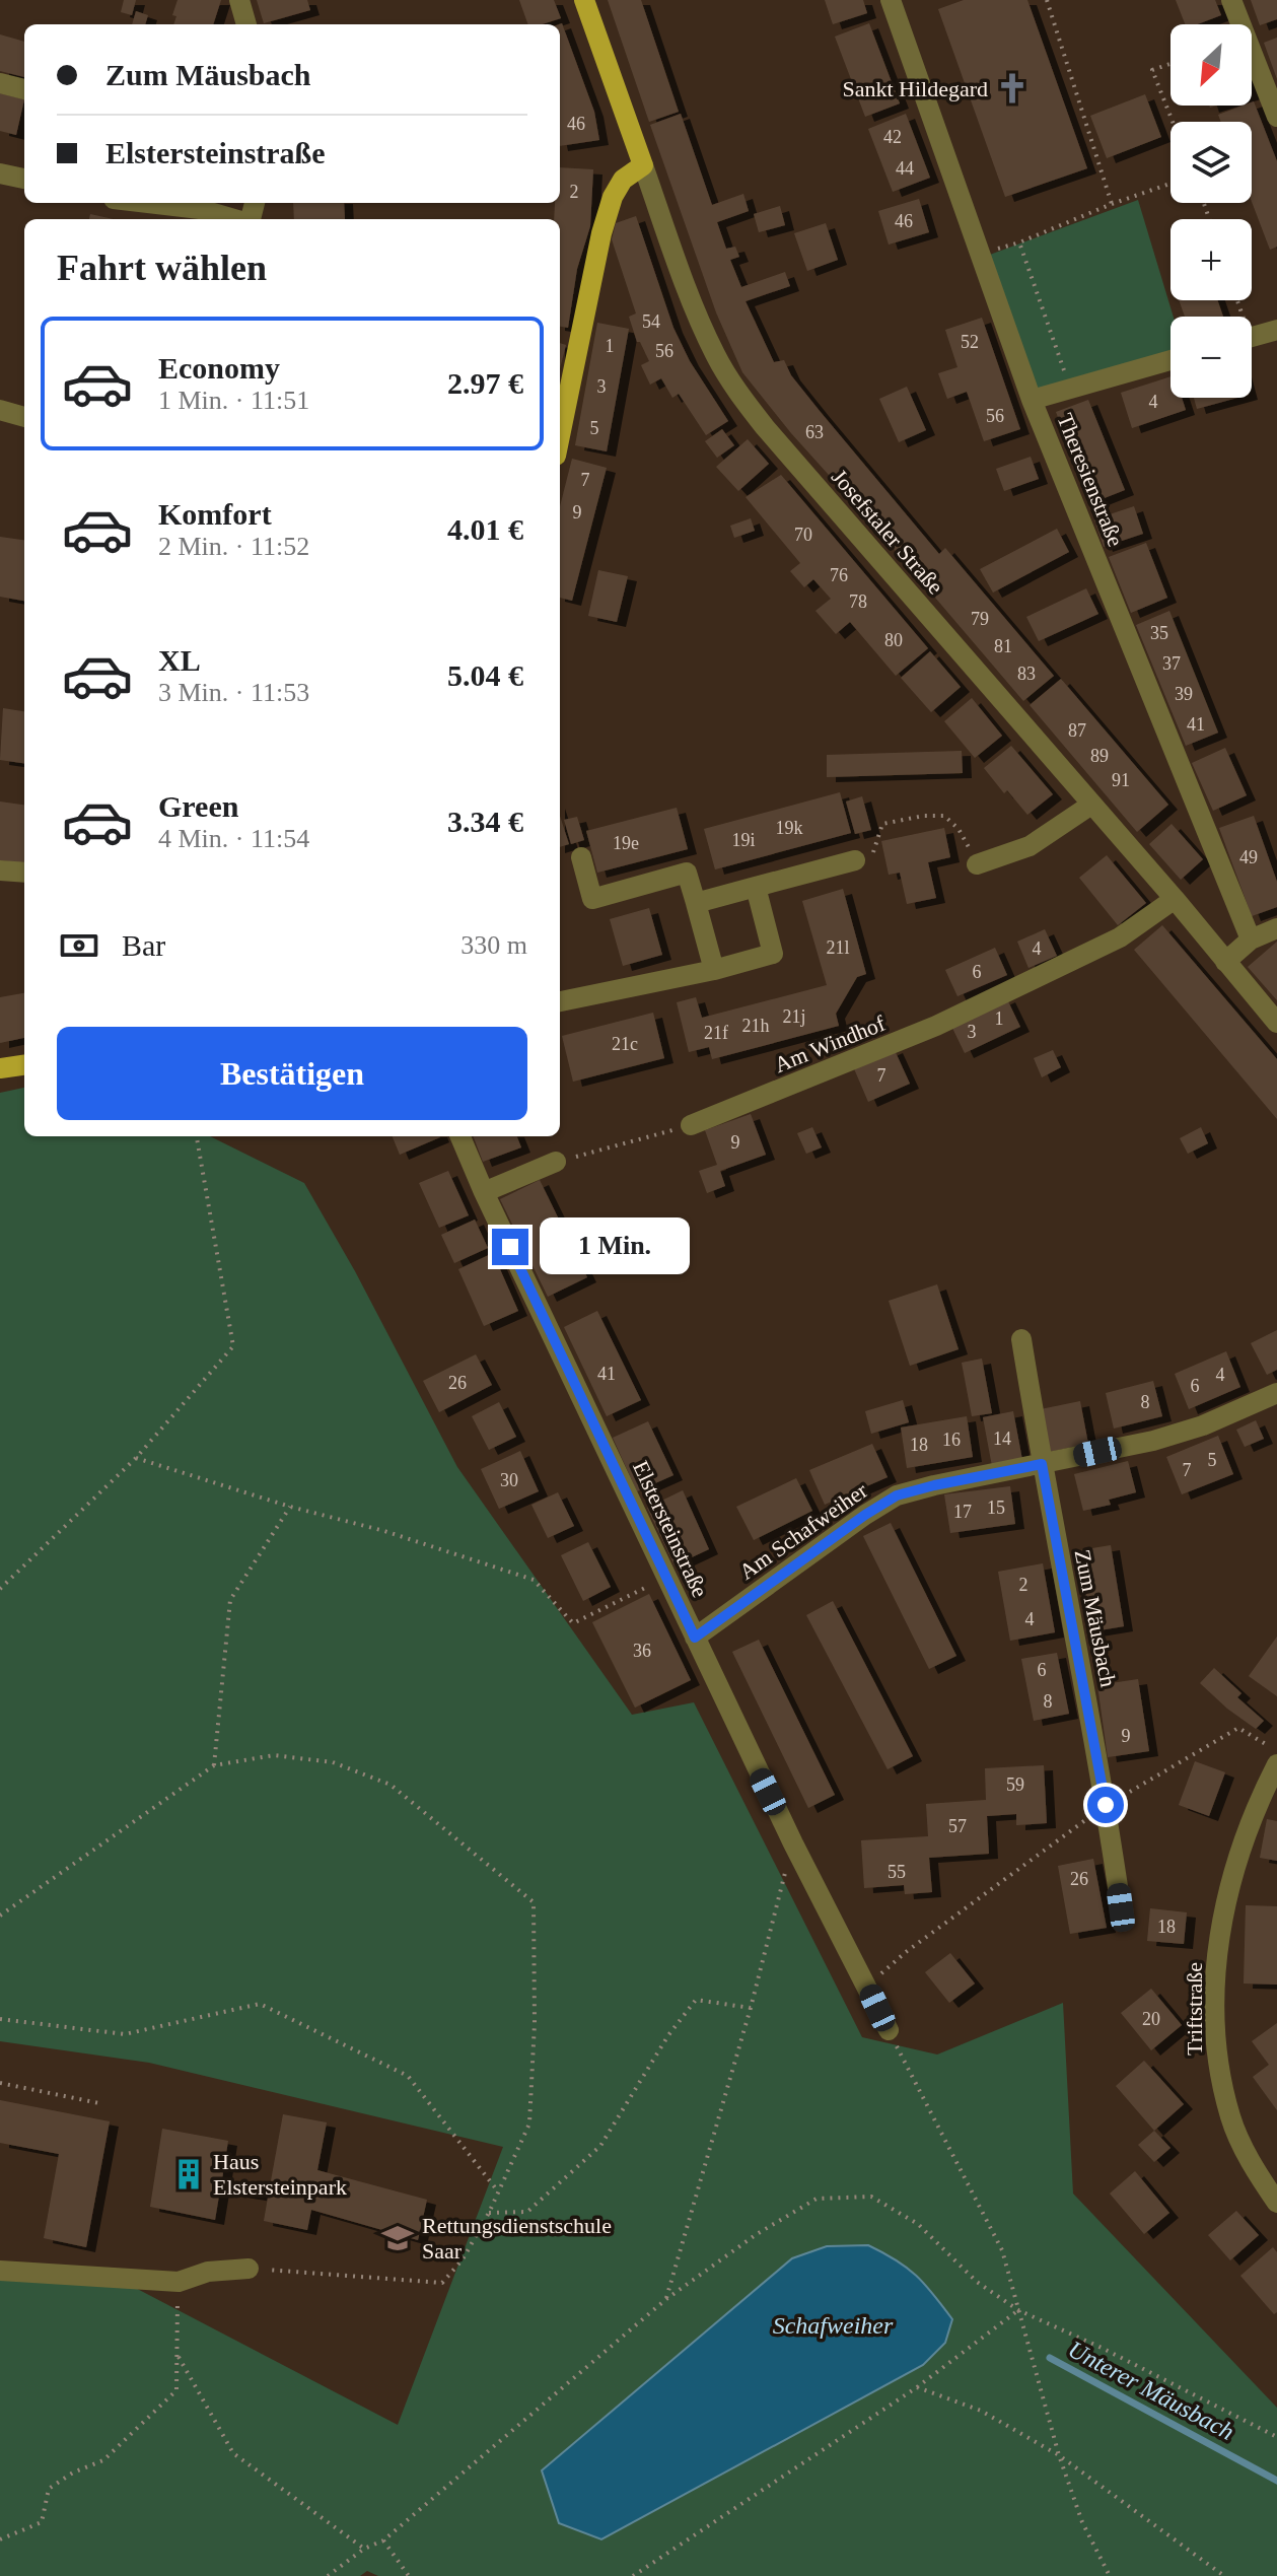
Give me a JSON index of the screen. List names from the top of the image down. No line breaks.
{"streets":{"main road":["Josefstaler Straße"],"street":["Theresienstraße","Am Windhof","Elstersteinstraße","Am Schafweiher","Zum Mäusbach","Triftstraße"]},"crossings":[["Josefstaler Straße","Am Windhof"],["Elstersteinstraße","Am Schafweiher"],["Am Schafweiher","Zum Mäusbach"]],"water":["Schafweiher","Unterer Mäusbach"],"places":{"church":["Sankt Hildegard"],"building":["Haus Elstersteinpark"],"school or university":["Rettungsdienstschule Saar"]},"house_numbers":["46","42","44","2","46","54","52","1","56","3","4","56","5","63","7","9","70","76","78","79","35","80","81","37","83","39","41","87","89","91","19k","19i","19e","49","21l","4","6","21j","1","21h","3","21f","21c","7","9","41","4","26","6","8","14","16","18","5","7","30","15","17","2","4","36","6","8","9","59","57","55","26","18","20"],"north":"bottom left","page":{"map_buttons":["+","−"],"banner":["Zum Mäusbach","Elstersteinstraße"],"heading":"Fahrt wählen","list":[{"name":"Economy","note":"1 Min. · 11:51","value":"2.97 €"},{"name":"Komfort","note":"2 Min. · 11:52","value":"4.01 €"},{"name":"XL","note":"3 Min. · 11:53","value":"5.04 €"},{"name":"Green","note":"4 Min. · 11:54","value":"3.34 €"}],"pay":["Bar","330 m"],"buttons":"Bestätigen","bubble":"1 Min."}}
